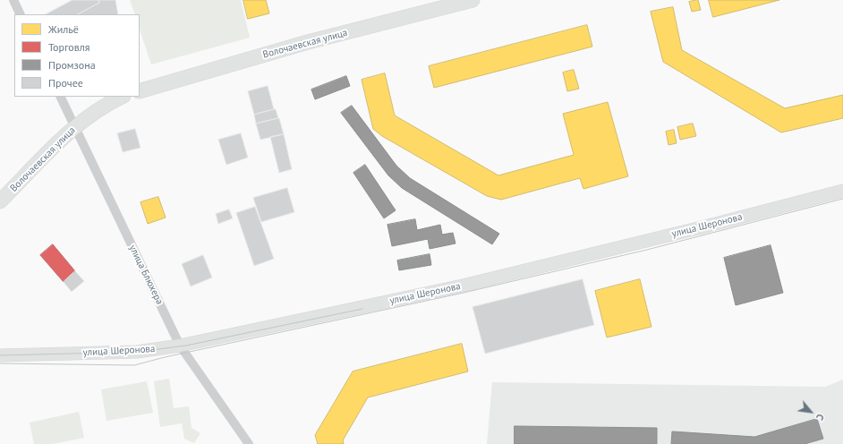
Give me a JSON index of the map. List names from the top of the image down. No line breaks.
{"streets":{"main road":["Волочаевская улица","улица Шеронова"],"street":["улица Блюхера"]},"crossings":[["Волочаевская улица","улица Блюхера"],["улица Шеронова","улица Блюхера"]],"legend":["Жильё","Торговля","Промзона","Прочее"],"north":"bottom right"}
